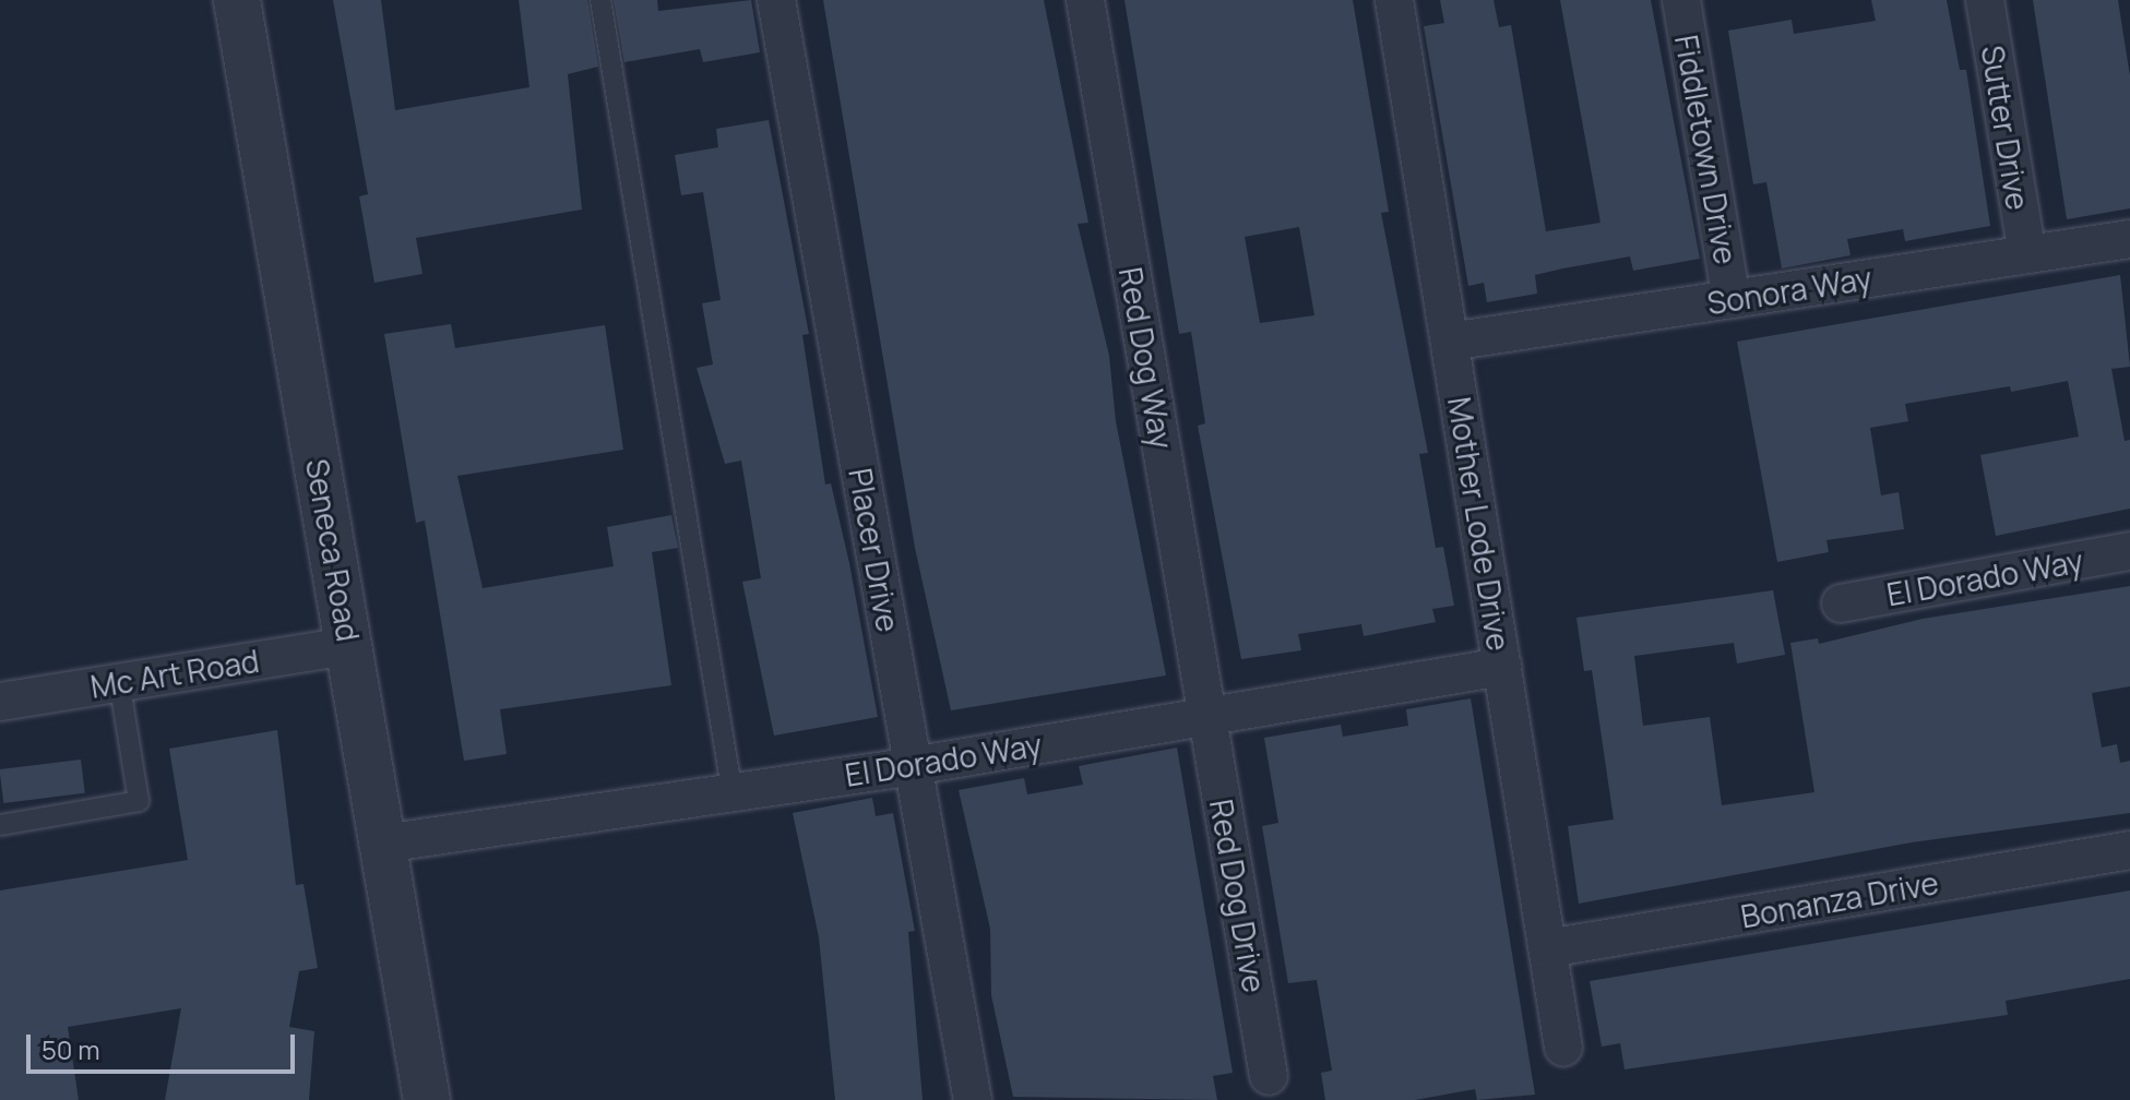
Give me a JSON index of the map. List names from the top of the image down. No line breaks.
{"streets":{"street":["Sutter Drive","Fiddletown Drive","Sonora Way","Red Dog Way","Mother Lode Drive","Seneca Road","Placer Drive","El Dorado Way","Mc Art Road","Red Dog Drive","Bonanza Drive"]},"crossings":[["Sutter Drive","Sonora Way"],["Fiddletown Drive","Sonora Way"],["Sonora Way","Mother Lode Drive"],["Red Dog Way","El Dorado Way"],["Red Dog Way","Red Dog Drive"],["Mother Lode Drive","El Dorado Way"],["Mother Lode Drive","Bonanza Drive"],["Seneca Road","El Dorado Way"],["Seneca Road","Mc Art Road"],["Placer Drive","El Dorado Way"],["El Dorado Way","Red Dog Drive"]],"scale_bar":"50 m"}
